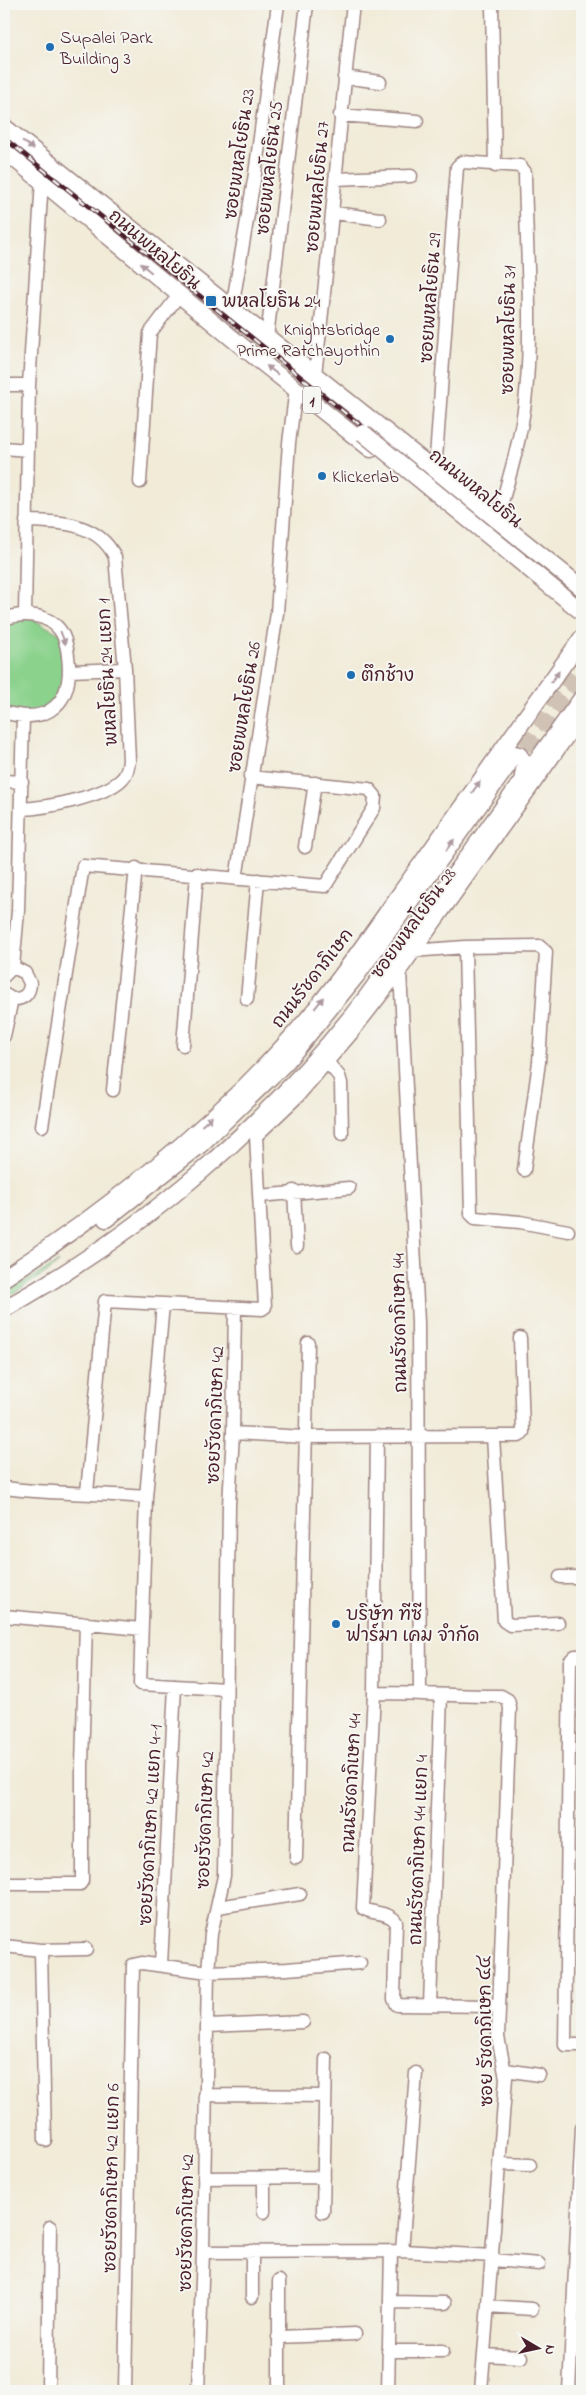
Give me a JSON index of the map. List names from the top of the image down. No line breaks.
{"streets":{"main road":["ถนนพหลโยธิน","1","ถนนรัชดาภิเษก"],"street":["ซอยพหลโยธิน 23","ซอยพหลโยธิน 25","ซอยพหลโยธิน 27","ซอยพหลโยธิน 29","ซอยพหลโยธิน 31","พหลโยธิน 24 แยก 1","ซอยพหลโยธิน 26","ซอยพหลโยธิน 28","ถนนรัชดาภิเษก 44","ซอยรัชดาภิเษก 42","ซอยรัชดาภิเษก 42 แยก 4-1","ถนนรัชดาภิเษก 44 แยก 4","ซอย รัชดาภิเษก ๔๔","ซอยรัชดาภิเษก 42 แยก 6"]},"crossings":[["ซอยพหลโยธิน 23","ถนนพหลโยธิน"],["ซอยพหลโยธิน 25","ถนนพหลโยธิน"],["ซอยพหลโยธิน 27","ถนนพหลโยธิน"],["ถนนพหลโยธิน","ซอยพหลโยธิน 29"],["ถนนพหลโยธิน","ซอยพหลโยธิน 31"],["ถนนพหลโยธิน","ซอยพหลโยธิน 26"],["ซอยพหลโยธิน 29","ซอยพหลโยธิน 31"],["ซอยพหลโยธิน 28","ถนนรัชดาภิเษก"],["ซอยพหลโยธิน 28","ถนนรัชดาภิเษก 44"],["ถนนรัชดาภิเษก","ถนนรัชดาภิเษก 44"],["ถนนรัชดาภิเษก 44","ถนนรัชดาภิเษก 44 แยก 4"],["ถนนรัชดาภิเษก 44","ซอย รัชดาภิเษก ๔๔"],["ซอยรัชดาภิเษก 42 แยก 4-1","ซอยรัชดาภิเษก 42 แยก 6"],["ถนนรัชดาภิเษก 44 แยก 4","ซอย รัชดาภิเษก ๔๔"]],"places":{"other":["Supalei Park Building 3","Knightsbridge Prime Ratchayothin","Klickerlab","ตึกช้าง","บริษัท ทีซี ฟาร์มา เคม จำกัด"],"transit":["พหลโยธิน 24"]},"north":"right"}
